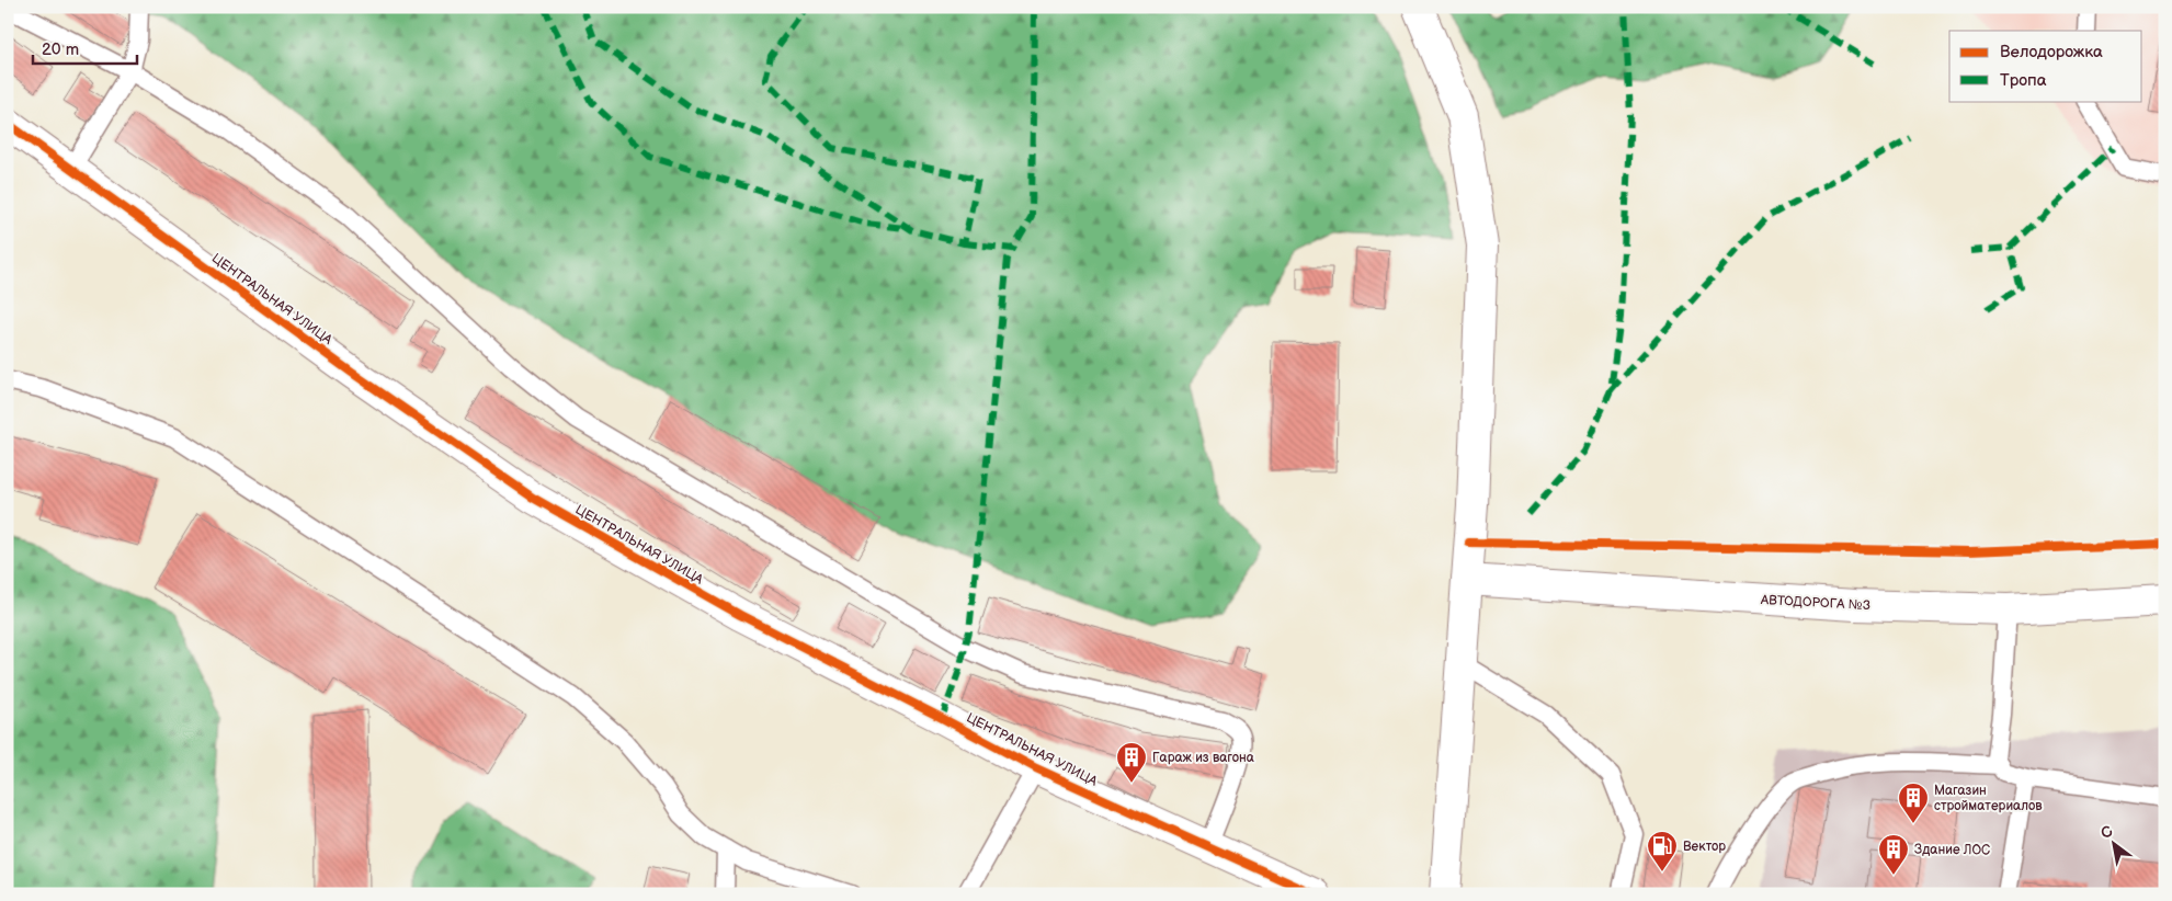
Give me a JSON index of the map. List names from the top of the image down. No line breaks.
{"streets":{"street":["ЦЕНТРАЛЬНАЯ УЛИЦА","АВТОДОРОГА №3"]},"places":{"building":["Гараж из вагона","Магазин стройматериалов","Здание ЛОС"],"fuel station":["Вектор"]},"legend":["Велодорожка","Тропа"],"scale_bar":"20 m","north":"top left"}
